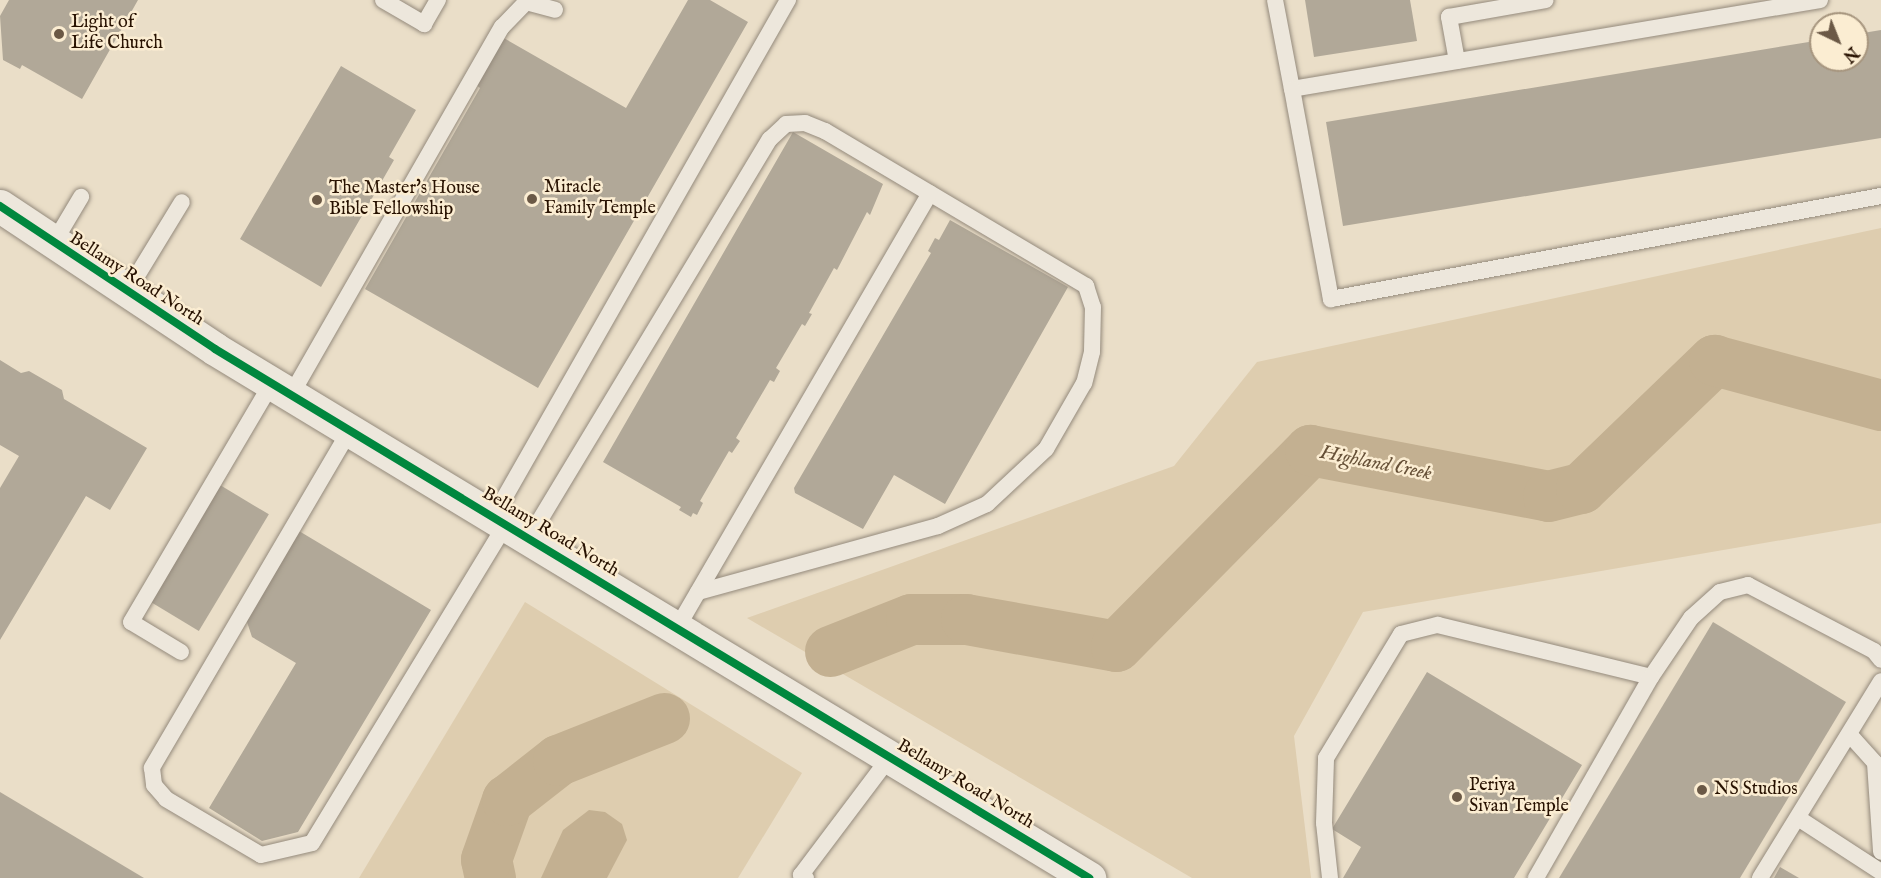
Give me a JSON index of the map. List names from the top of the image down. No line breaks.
{"streets":{"street":["Bellamy Road North"]},"water":["Highland Creek"],"places":["Light of Life Church","Miracle Family Temple","The Master's House Bible Fellowship","NS Studios","Periya Sivan Temple"],"north":"bottom right"}
